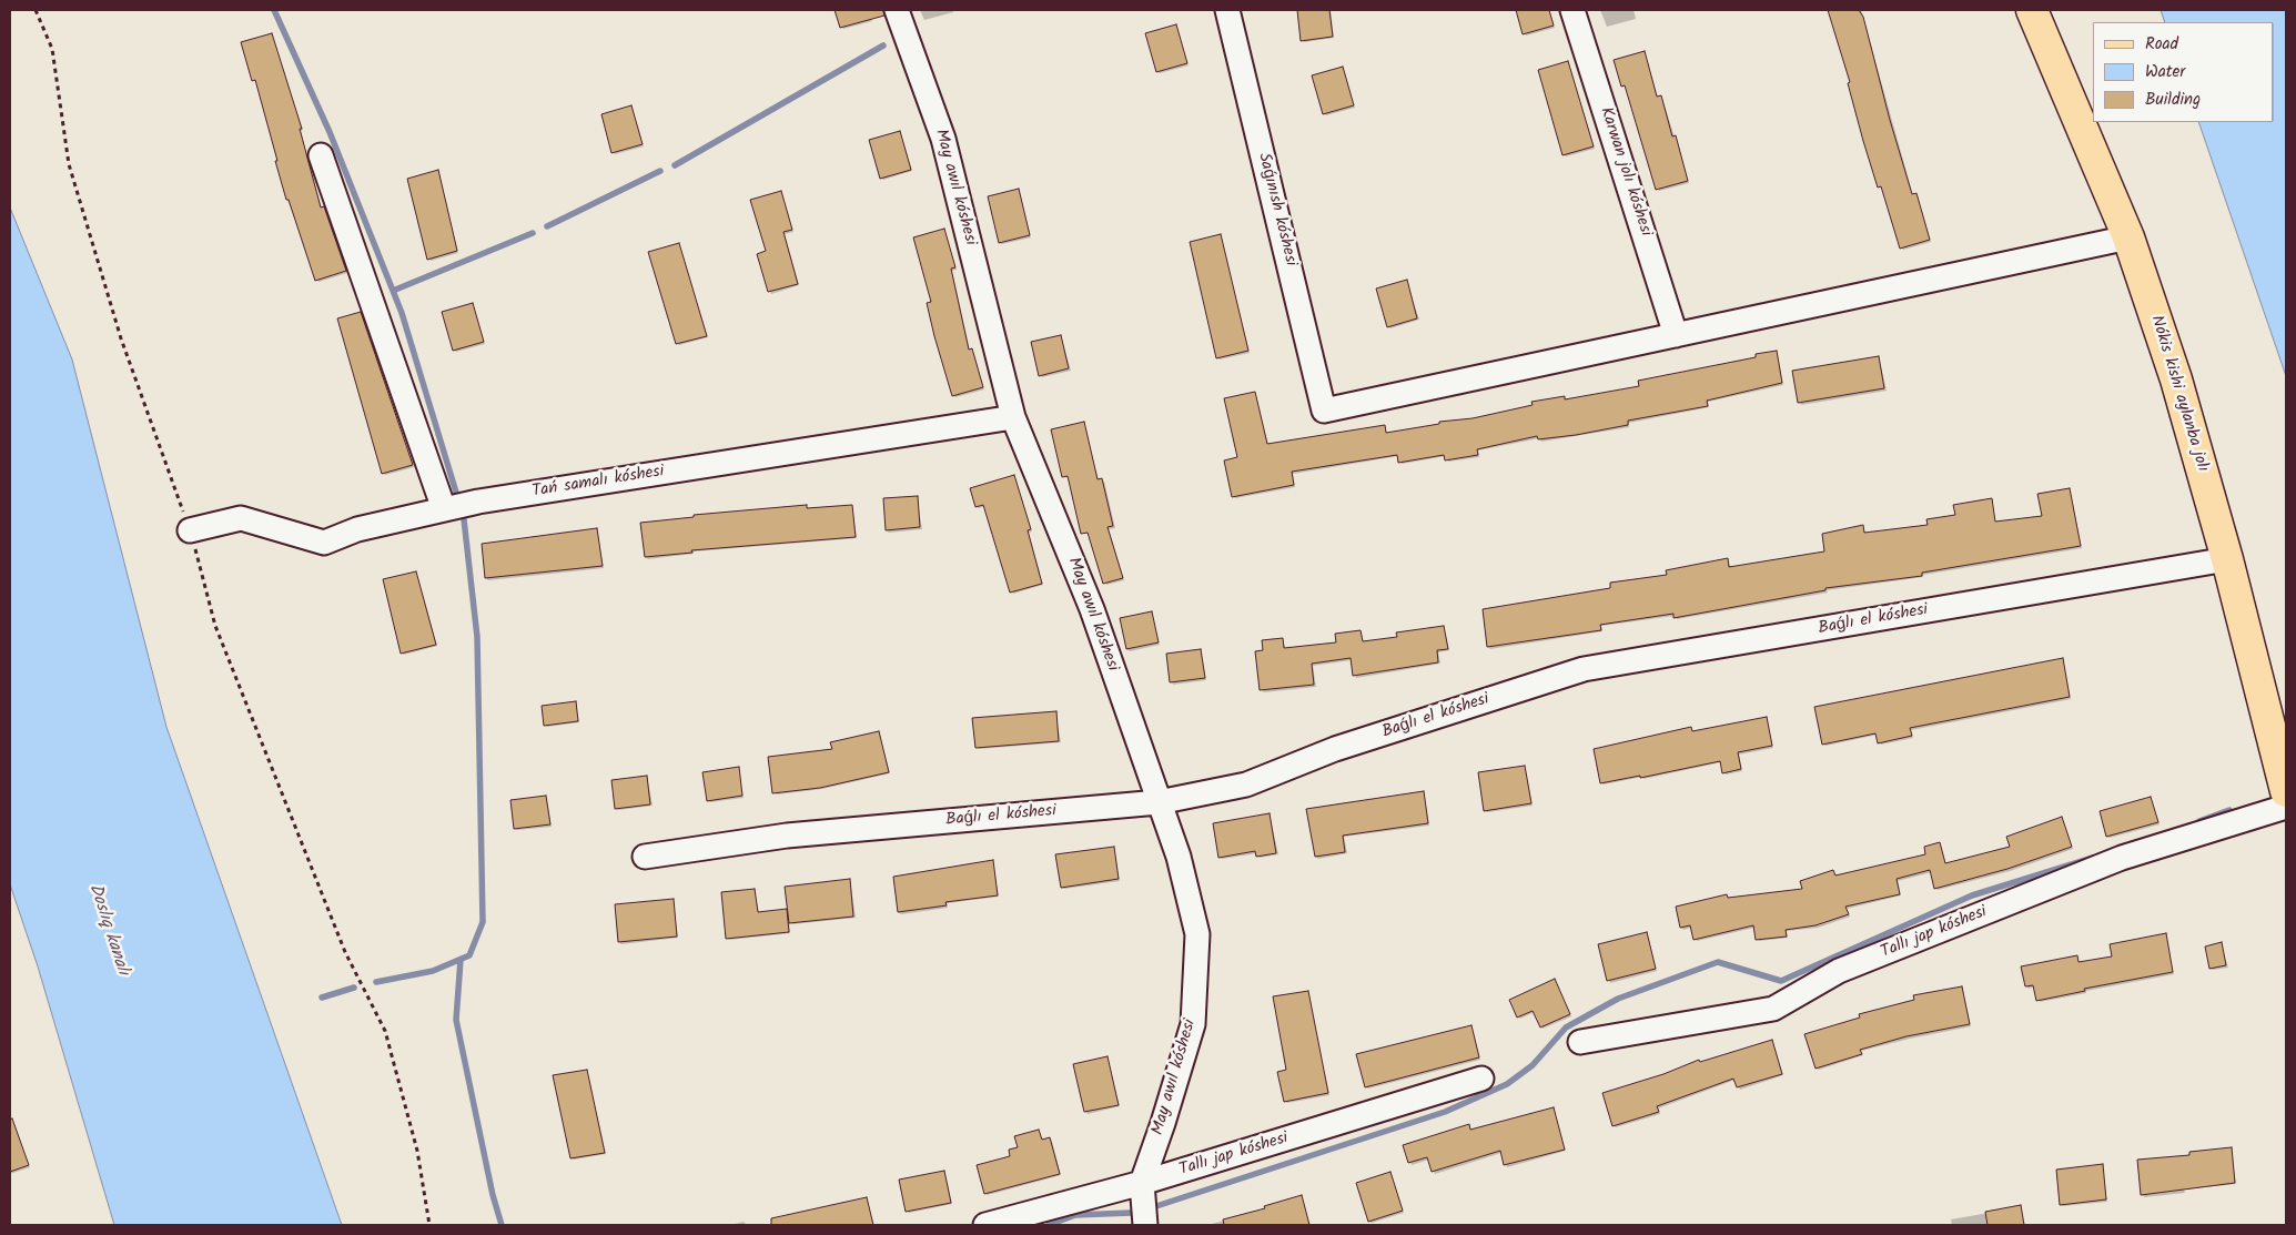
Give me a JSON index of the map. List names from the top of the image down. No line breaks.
{"streets":{"main road":["Nókis kishi aylanba jolı"],"street":["Karwan jolı kóshesi","May awıl kóshesi","Saǵınısh kóshesi","Tań samalı kóshesi","Baǵlı el kóshesi","Tallı jap kóshesi"]},"crossings":[["Karwan jolı kóshesi","Saǵınısh kóshesi"],["May awıl kóshesi","Tań samalı kóshesi"],["May awıl kóshesi","Baǵlı el kóshesi"],["May awıl kóshesi","Tallı jap kóshesi"],["Nókis kishi aylanba jolı","Baǵlı el kóshesi"]],"water":["Doslıq kanalı"],"legend":["Road","Water","Building"]}
